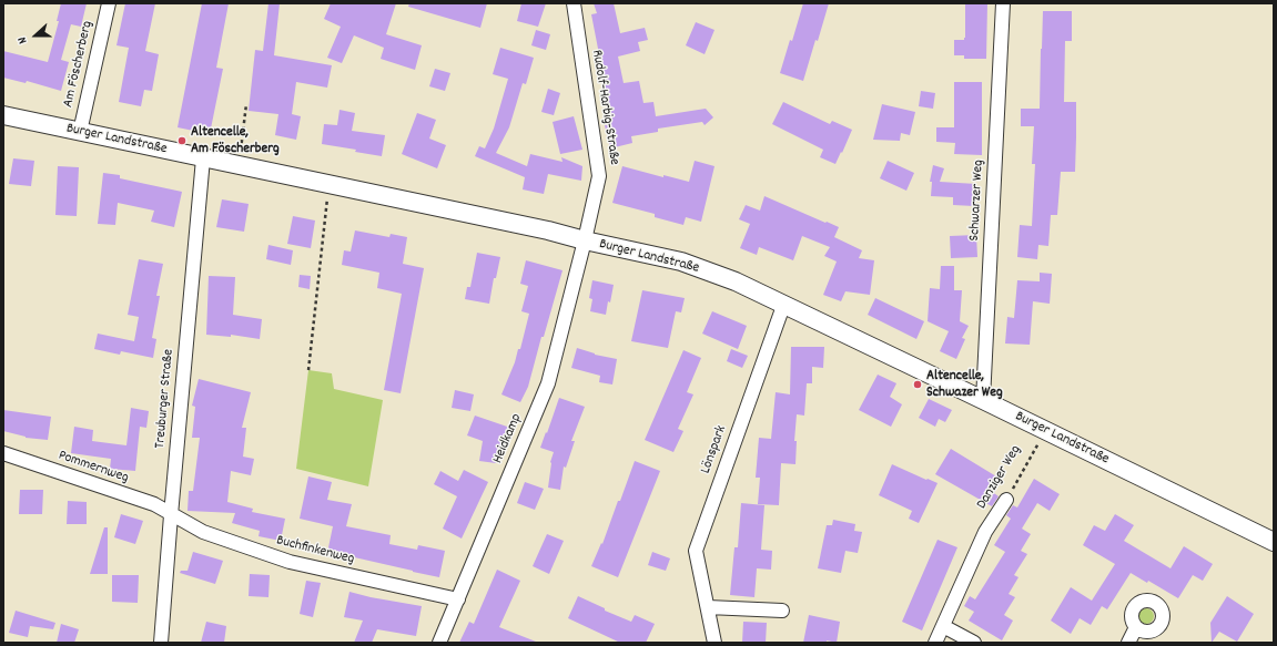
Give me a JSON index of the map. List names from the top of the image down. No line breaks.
{"streets":{"street":["Am Föscherberg","Rudolf-Harbig-Straße","Burger Landstraße","Schwarzer Weg","Treuburger Straße","Heidkamp","Lönspark","Pommernweg","Danziger Weg","Buchfinkenweg"]},"crossings":[["Am Föscherberg","Burger Landstraße"],["Rudolf-Harbig-Straße","Burger Landstraße"],["Rudolf-Harbig-Straße","Heidkamp"],["Burger Landstraße","Schwarzer Weg"],["Burger Landstraße","Treuburger Straße"],["Burger Landstraße","Heidkamp"],["Burger Landstraße","Lönspark"],["Treuburger Straße","Pommernweg"],["Treuburger Straße","Buchfinkenweg"],["Heidkamp","Buchfinkenweg"],["Pommernweg","Buchfinkenweg"]],"places":["Altencelle, Am Föscherberg","Altencelle, Schwazer Weg"],"north":"left"}
